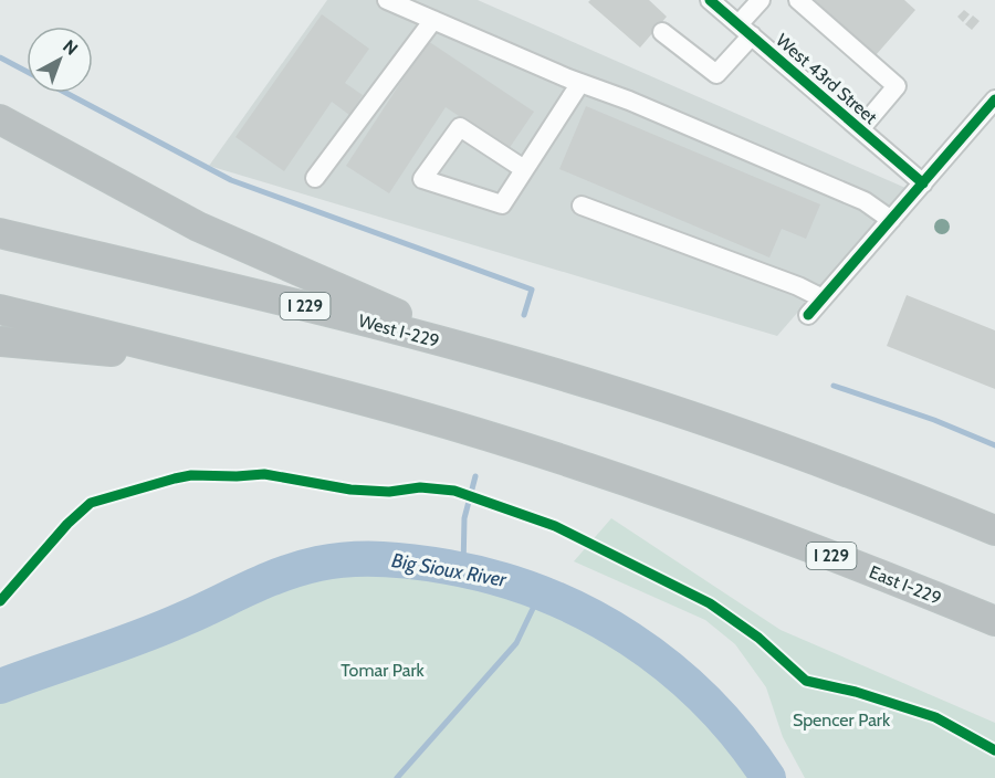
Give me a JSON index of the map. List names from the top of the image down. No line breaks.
{"streets":{"highway":["I 229","West I-229","East I-229"],"street":["West 43rd Street"]},"crossings":[["I 229","East I-229"]],"water":["Big Sioux River"],"parks":["Tomar Park","Spencer Park"],"north":"top right"}
